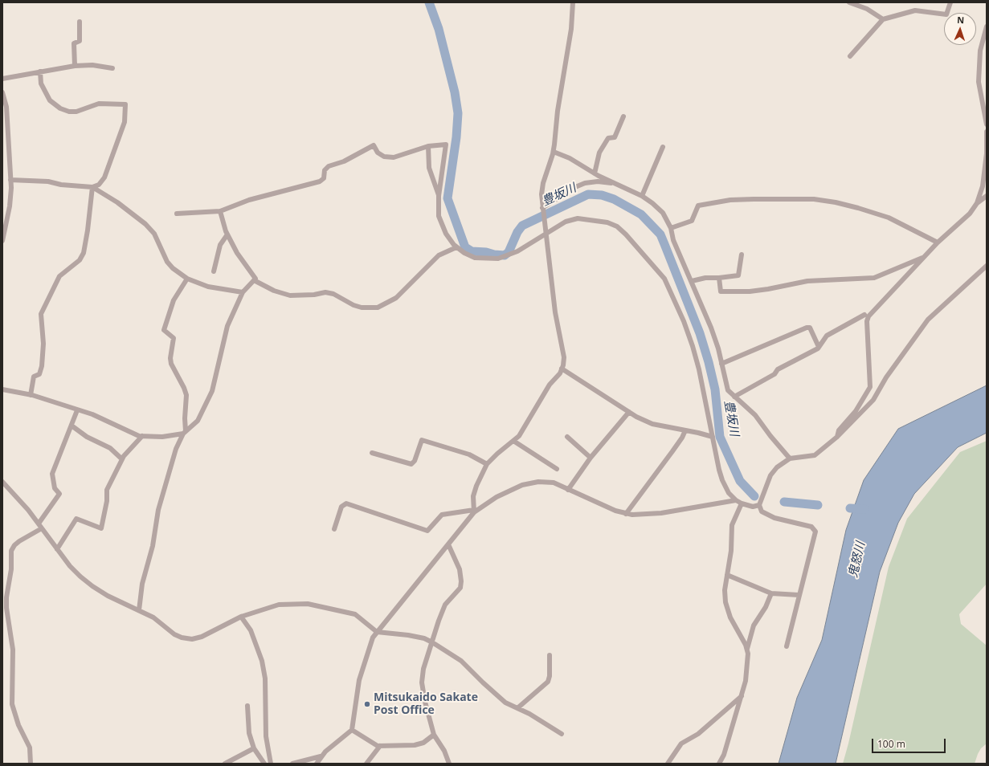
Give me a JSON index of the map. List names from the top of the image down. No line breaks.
{"water":["豊坂川","鬼怒川"],"places":["Mitsukaido Sakate Post Office"],"scale_bar":"100 m","north":"top"}
